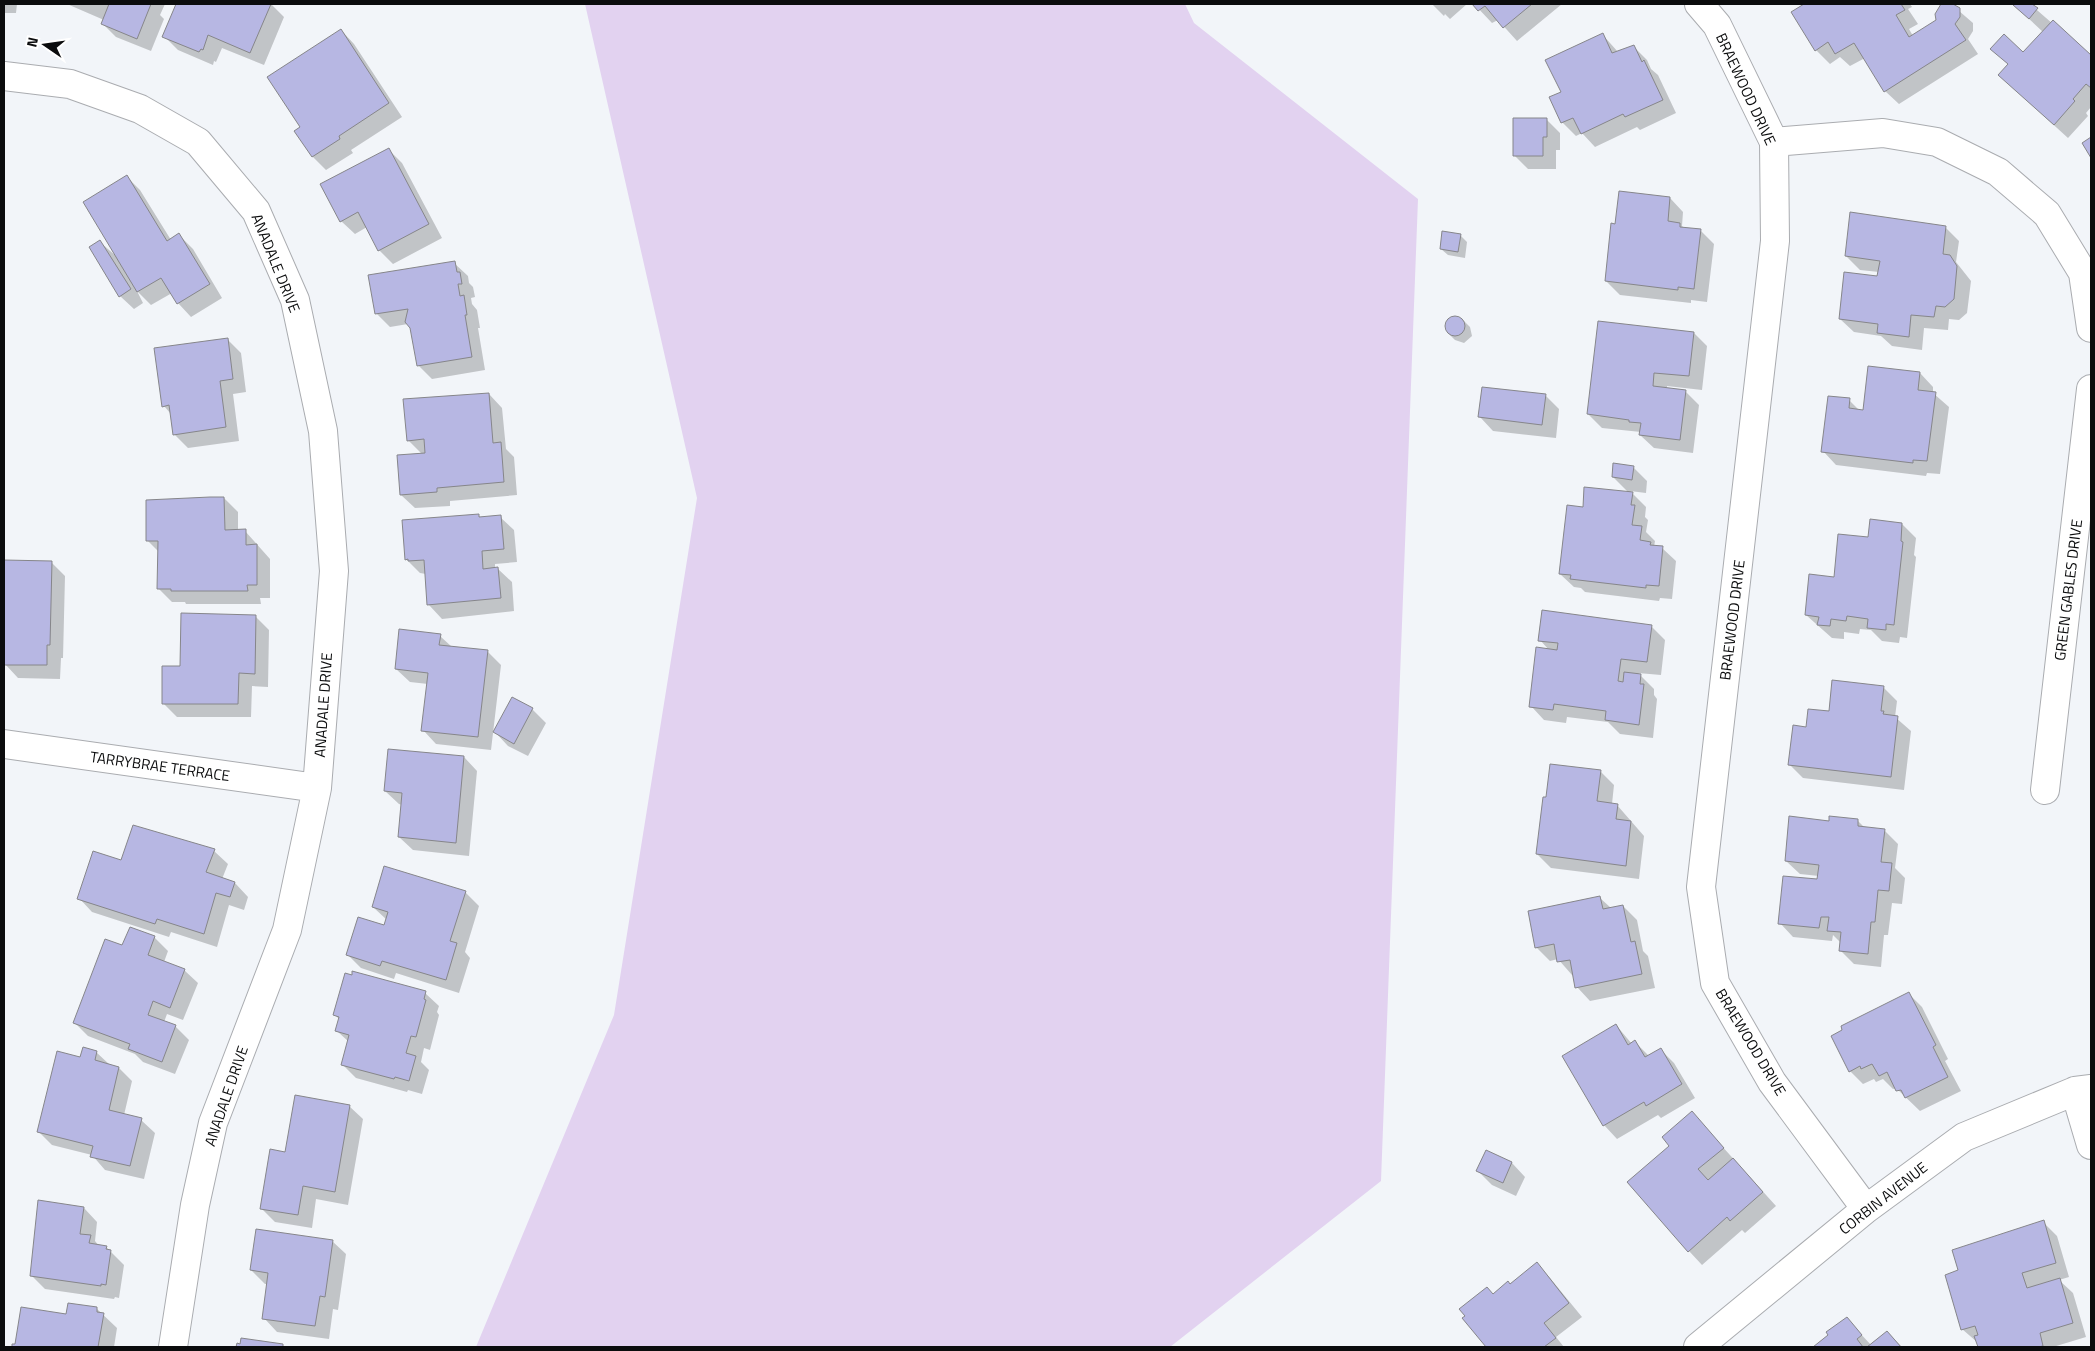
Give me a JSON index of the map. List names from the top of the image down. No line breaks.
{"streets":{"street":["BRAEWOOD DRIVE","ANADALE DRIVE","GREEN GABLES DRIVE","TARRYBRAE TERRACE","CORBIN AVENUE"]},"crossings":[["BRAEWOOD DRIVE","CORBIN AVENUE"],["ANADALE DRIVE","TARRYBRAE TERRACE"]],"north":"left"}
